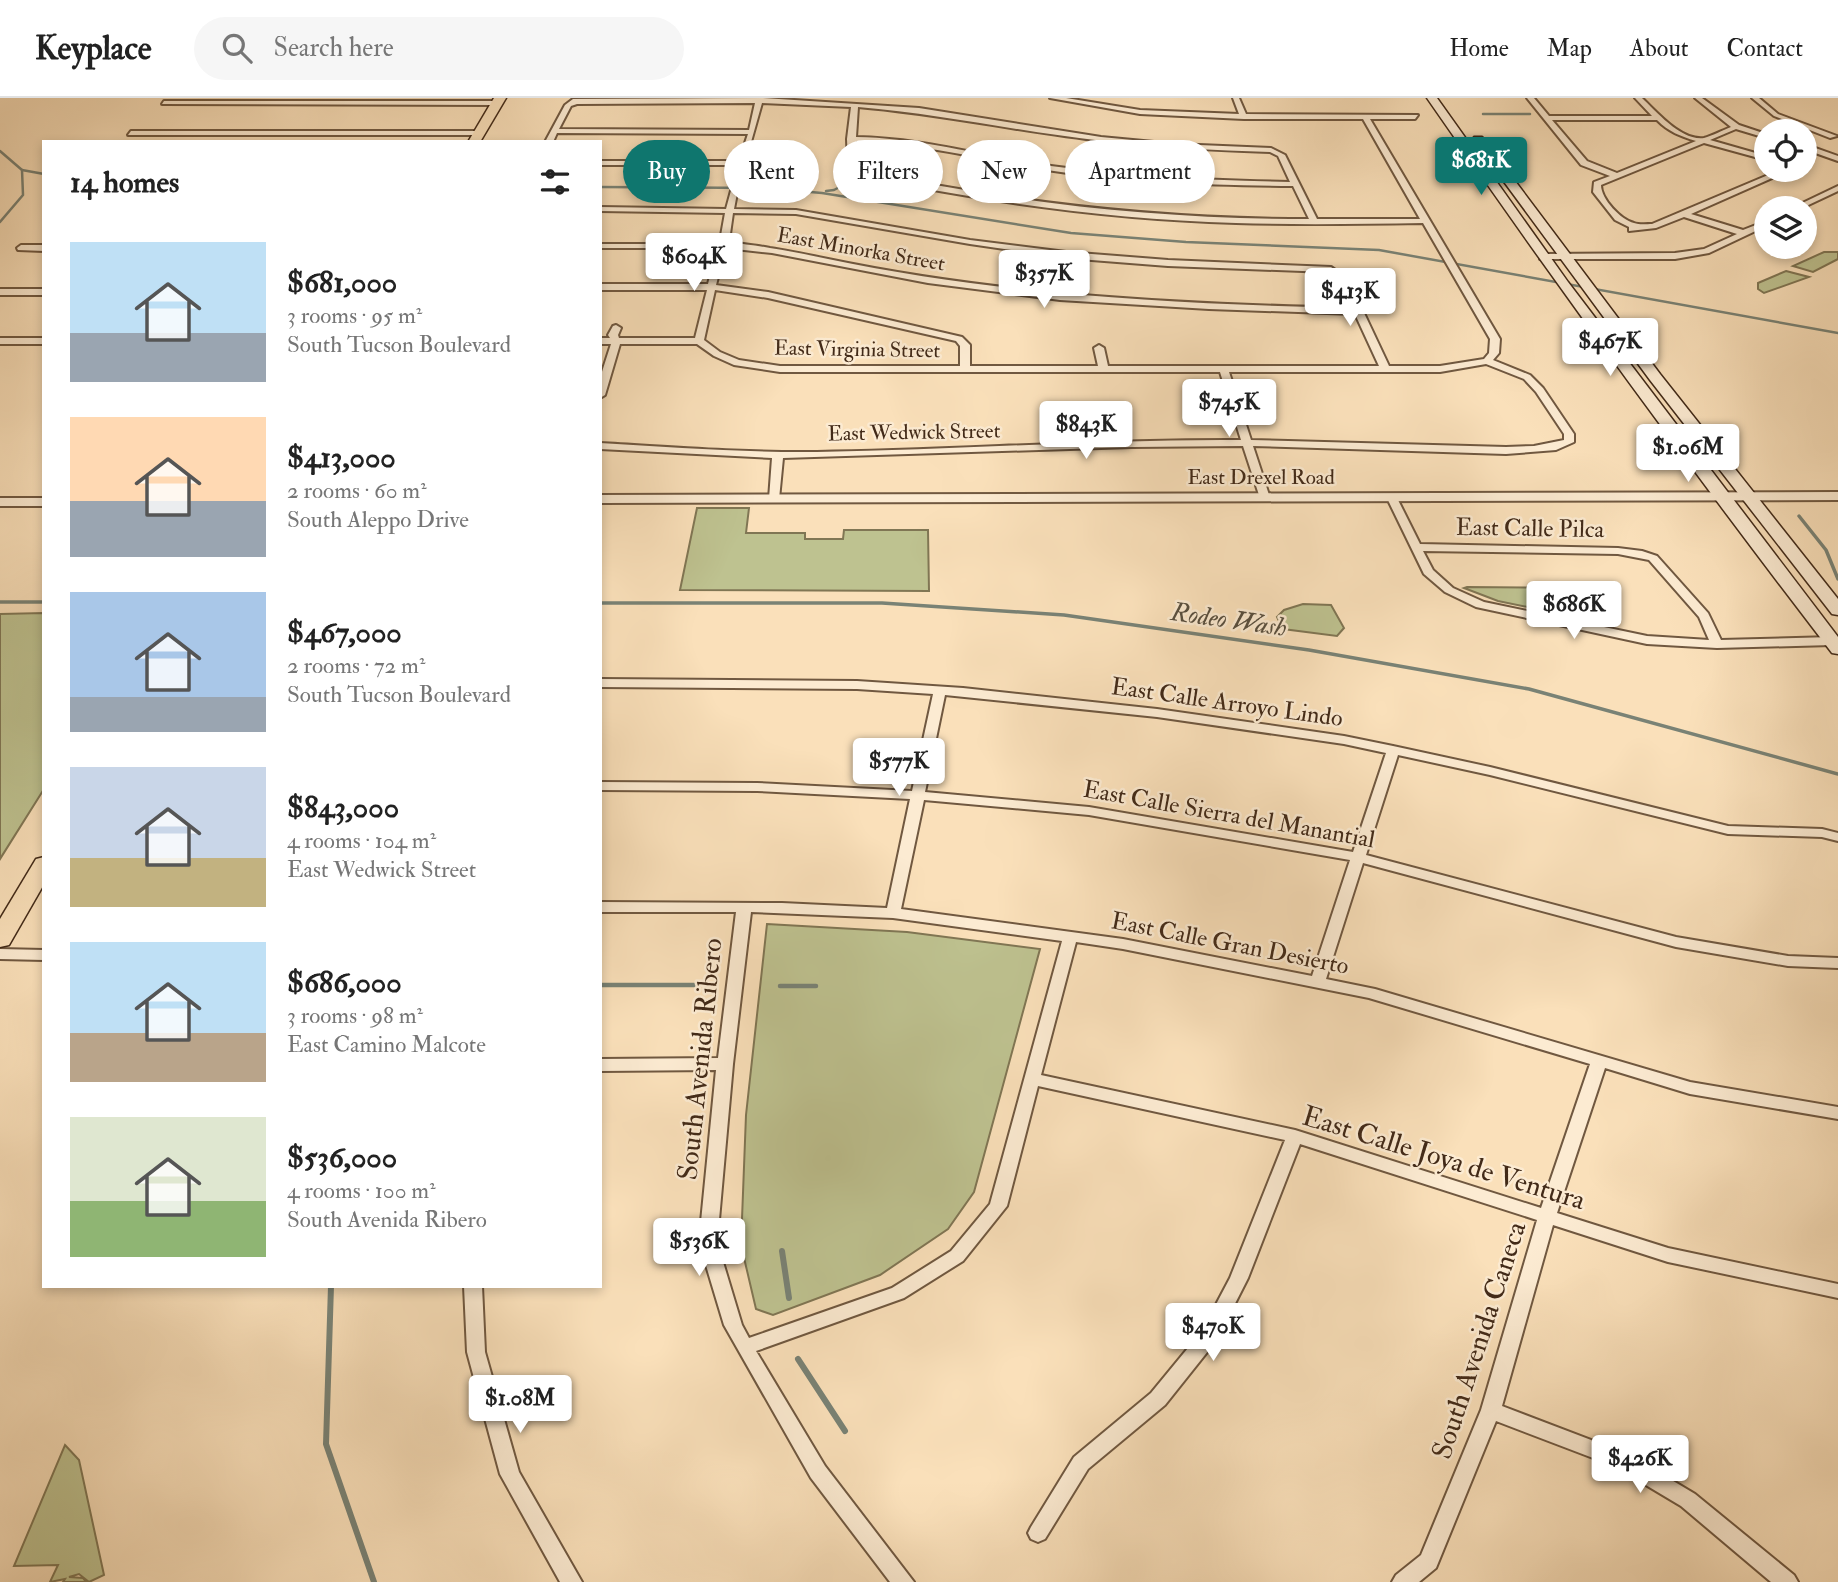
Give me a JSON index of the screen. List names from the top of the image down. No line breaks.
{"streets":{"street":["East Minorka Street","East Virginia Street","East Wedwick Street","East Drexel Road","East Calle Pilca","East Calle Arroyo Lindo","East Calle Sierra del Manantial","East Calle Gran Desierto","South Avenida Ribero","East Calle Joya de Ventura","South Avenida Caneca"]},"crossings":[["East Virginia Street","East Wedwick Street"],["East Calle Gran Desierto","South Avenida Ribero"],["East Calle Gran Desierto","South Avenida Caneca"],["East Calle Joya de Ventura","South Avenida Caneca"]],"water":["Rodeo Wash"],"page":{"header":"Keyplace","search":"Search here","nav":["Home","Map","About","Contact"],"price":["$681K","$604K","$357K","$413K","$467K","$745K","$843K","$1.06M","$686K","$577K","$536K","$470K","$1.08M","$426K"],"chip":["Buy","Rent","Filters","New","Apartment"],"heading":"14 homes","list":[{"name":"$681,000","note":"3 rooms · 95 m² · South Tucson Boulevard"},{"name":"$413,000","note":"2 rooms · 60 m² · South Aleppo Drive"},{"name":"$467,000","note":"2 rooms · 72 m² · South Tucson Boulevard"},{"name":"$843,000","note":"4 rooms · 104 m² · East Wedwick Street"},{"name":"$686,000","note":"3 rooms · 98 m² · East Camino Malcote"},{"name":"$536,000","note":"4 rooms · 100 m² · South Avenida Ribero"}]}}
